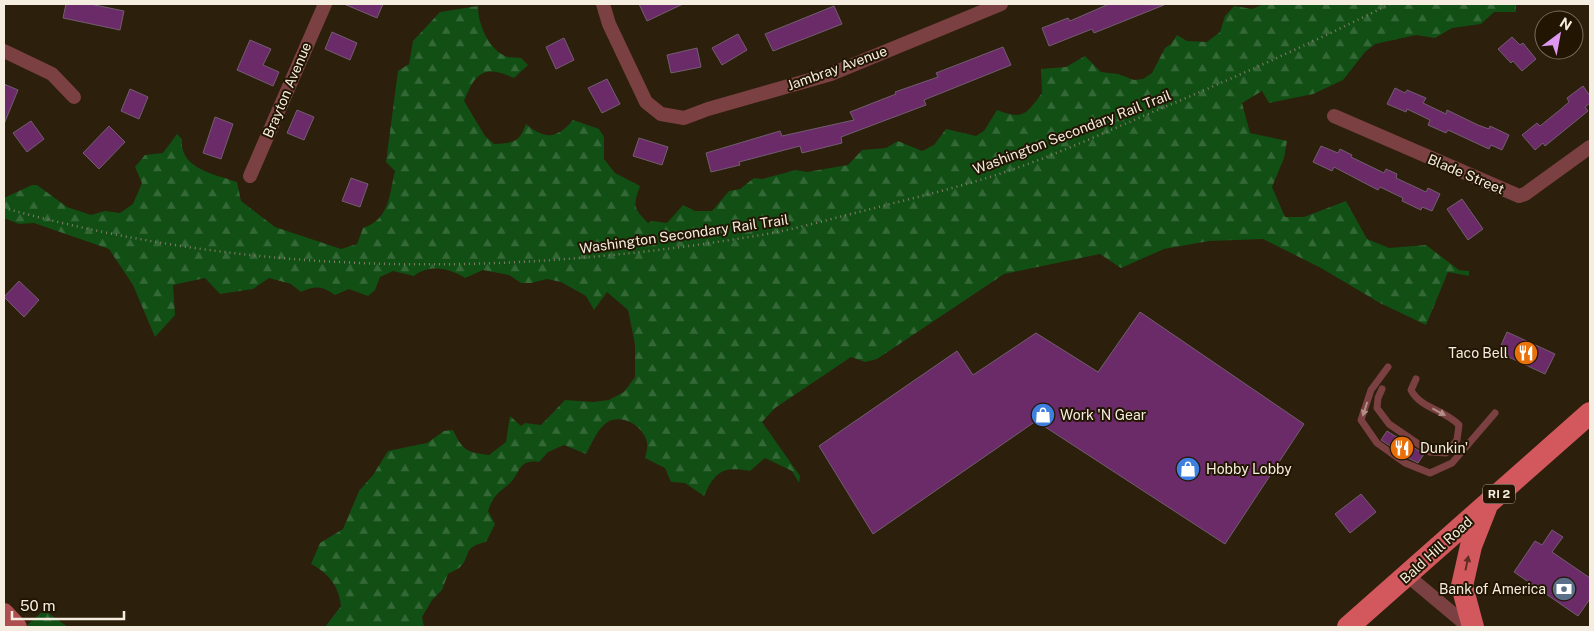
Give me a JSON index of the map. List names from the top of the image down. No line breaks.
{"streets":{"main road":["RI 2","Bald Hill Road"],"street":["Jambray Avenue","Brayton Avenue","Blade Street"],"path":["Washington Secondary Rail Trail"]},"places":{"restaurant":["Taco Bell","Dunkin'"],"shop":["Work 'N Gear","Hobby Lobby"],"bank":["Bank of America"]},"scale_bar":"50 m","north":"top right"}
